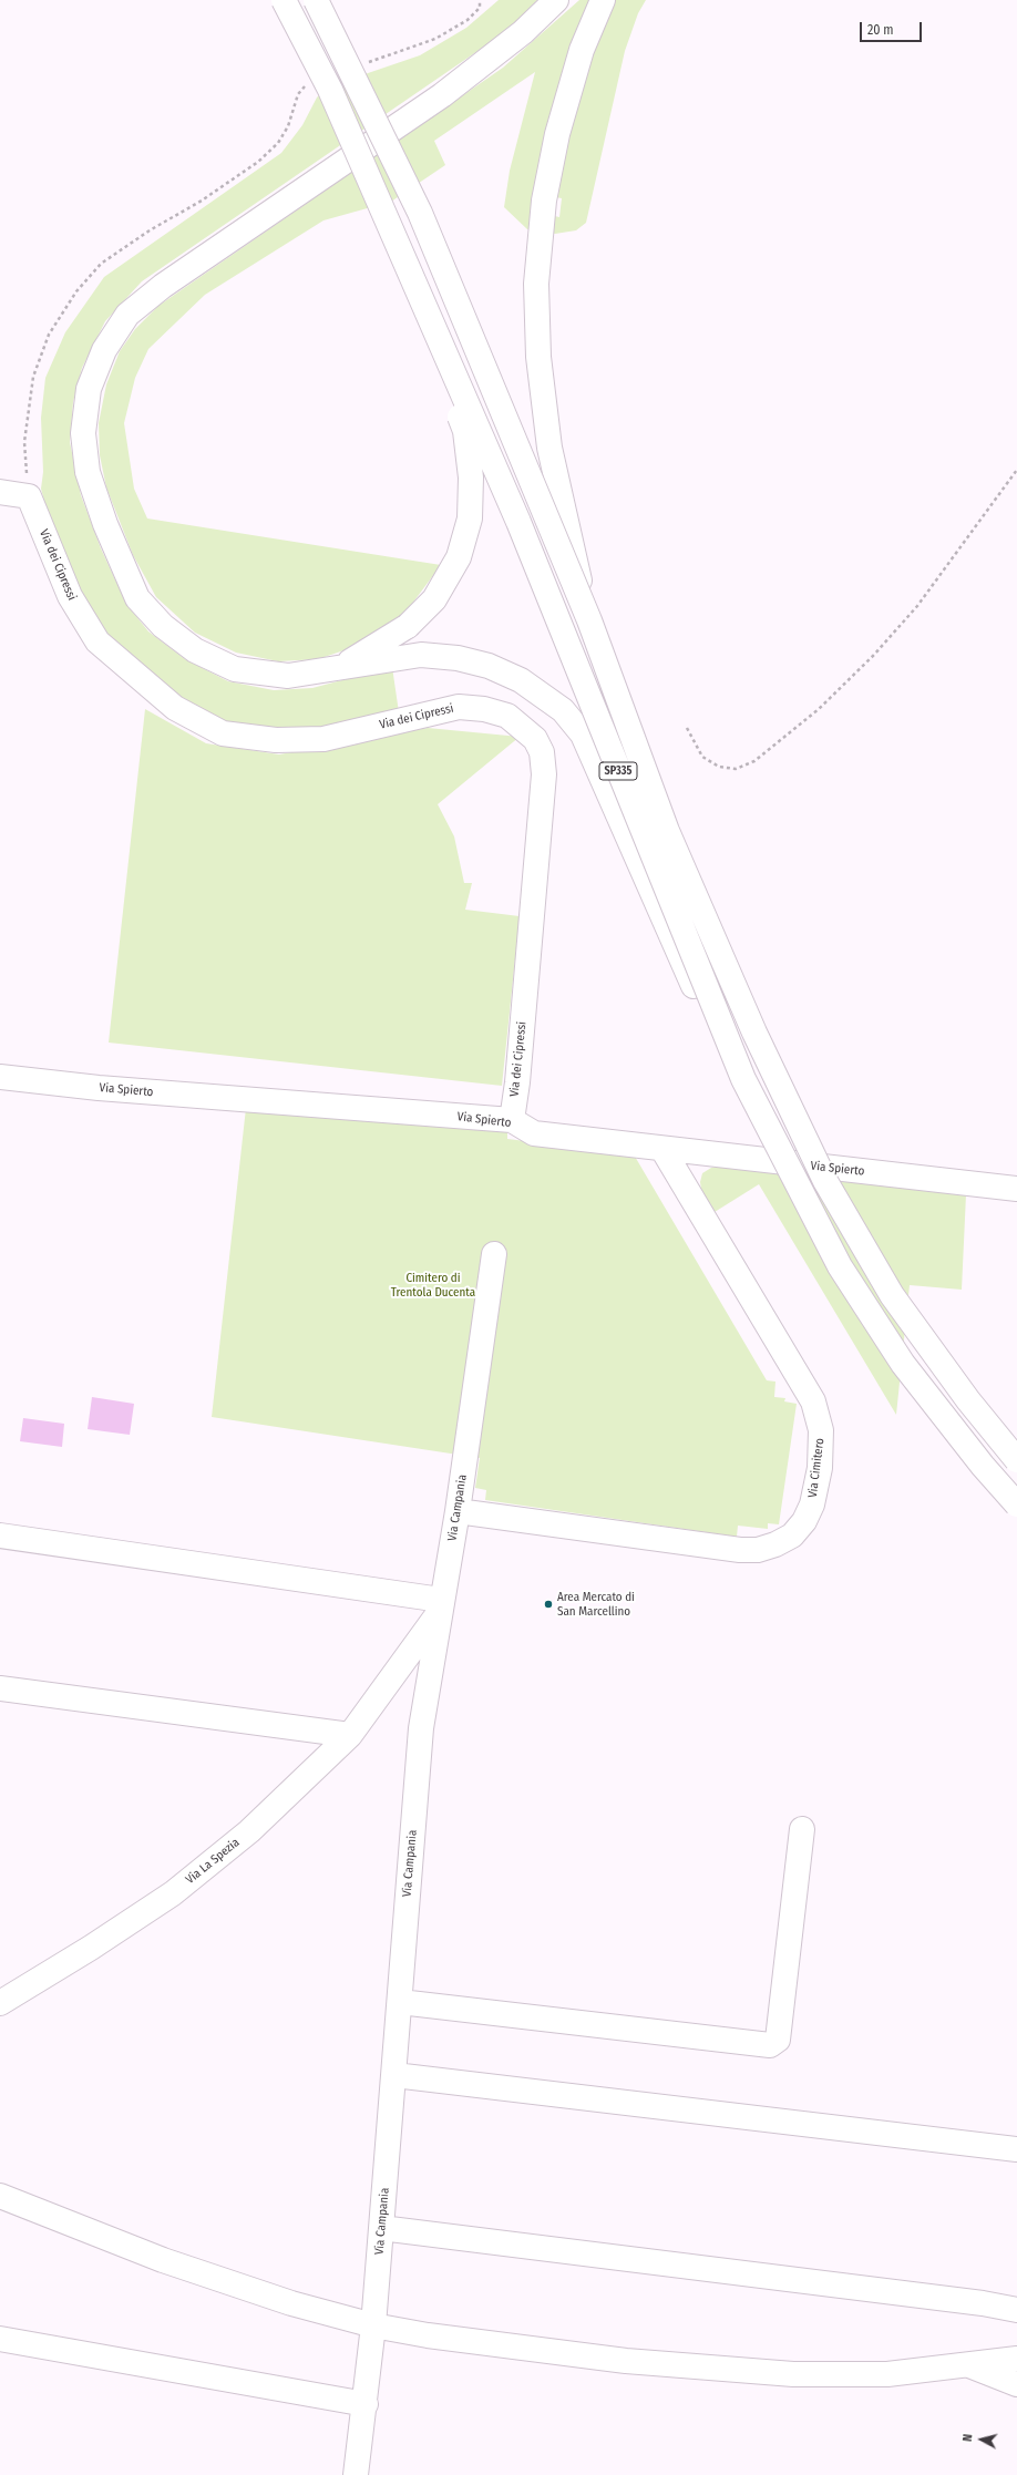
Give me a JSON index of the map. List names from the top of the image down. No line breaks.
{"streets":{"main road":["Via dei Cipressi","SP335","Via Spierto","Via Cimitero","Via Campania","Via La Spezia"]},"crossings":[["Via dei Cipressi","Via Spierto"],["Via Spierto","Via Cimitero"],["Via Cimitero","Via Campania"],["Via Campania","Via La Spezia"]],"parks":["Cimitero di Trentola Ducenta"],"places":["Area Mercato di San Marcellino"],"scale_bar":"20 m","north":"left"}
